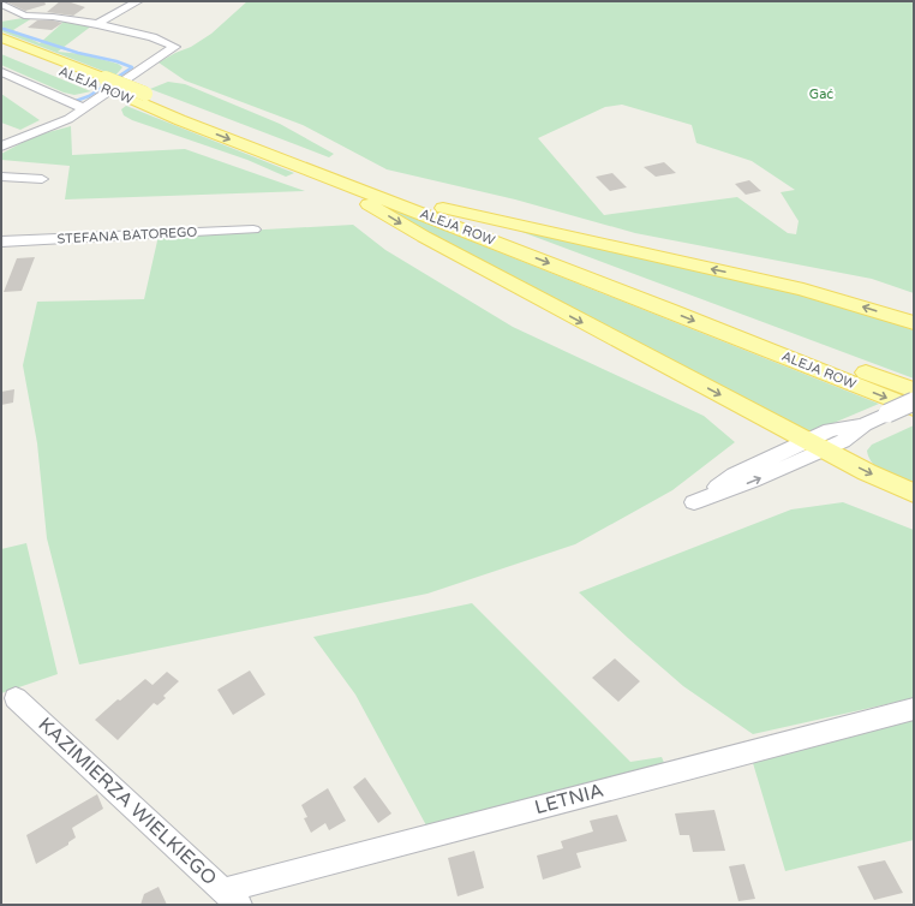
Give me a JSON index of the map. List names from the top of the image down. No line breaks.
{"streets":{"main road":["ALEJA ROW"],"street":["STEFANA BATOREGO","LETNIA","KAZIMIERZA WIELKIEGO"]},"crossings":[["LETNIA","KAZIMIERZA WIELKIEGO"]],"parks":["Gać"]}
